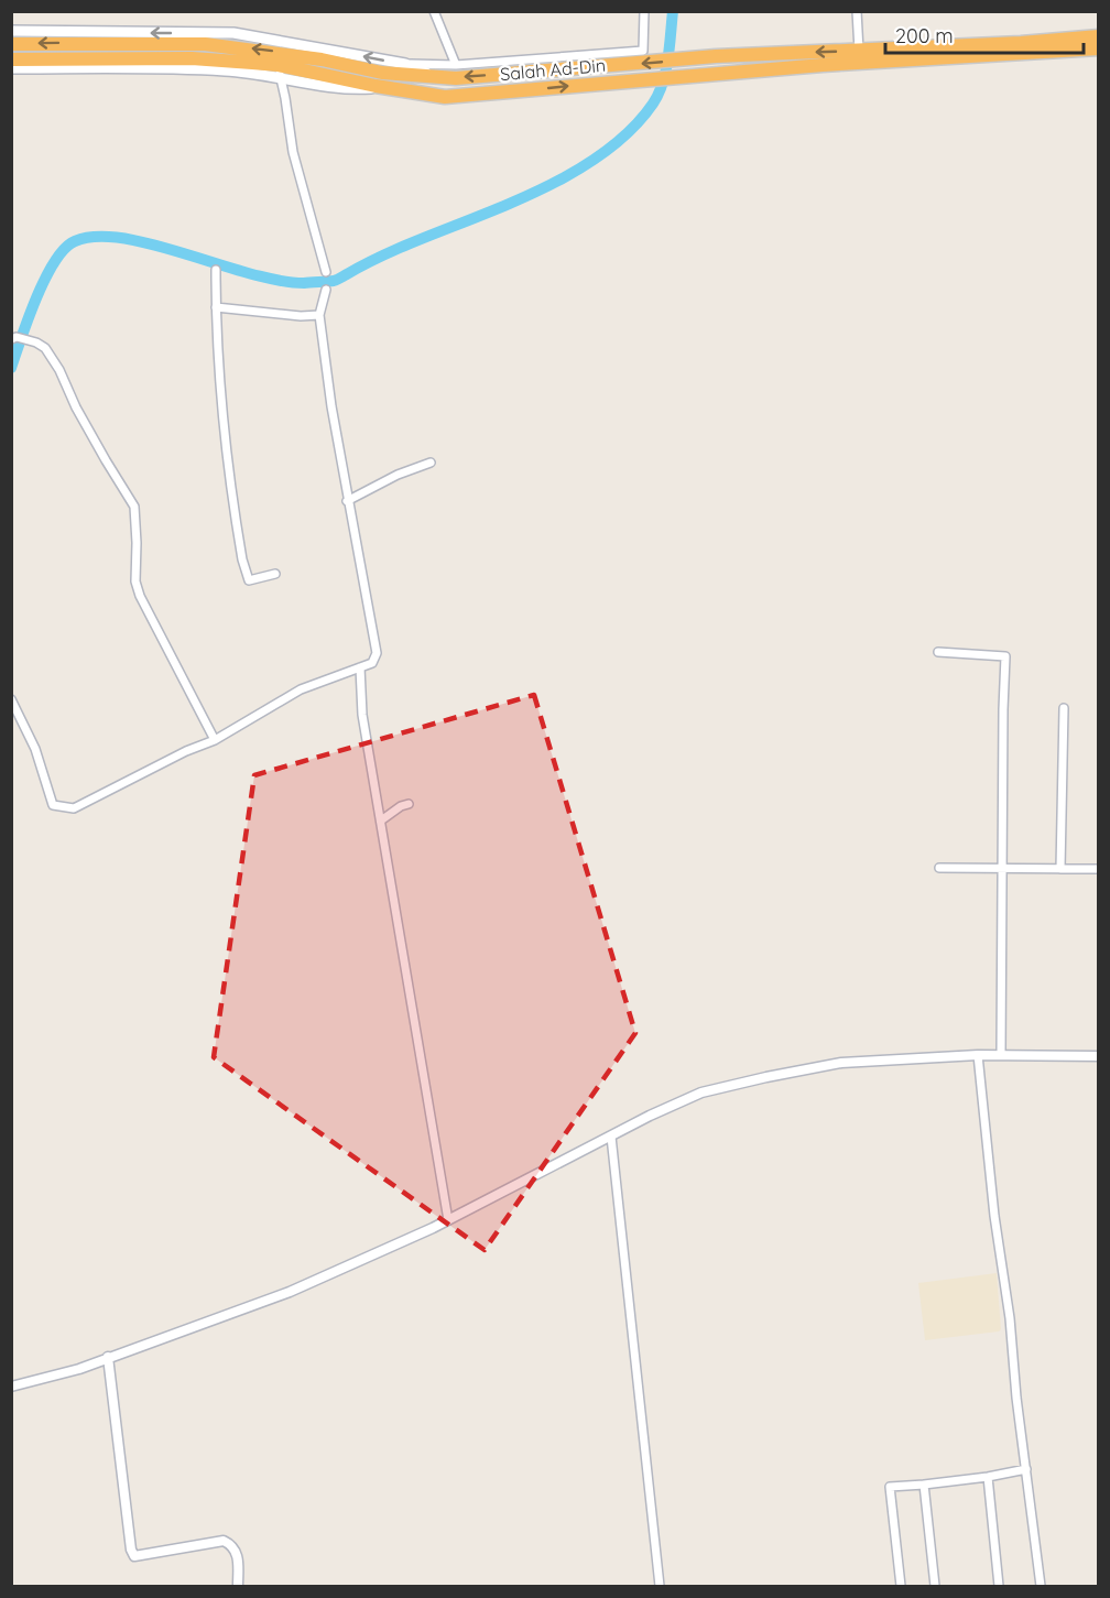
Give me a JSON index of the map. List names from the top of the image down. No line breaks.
{"streets":{"highway":["Salah Ad-Din"]},"scale_bar":"200 m"}
